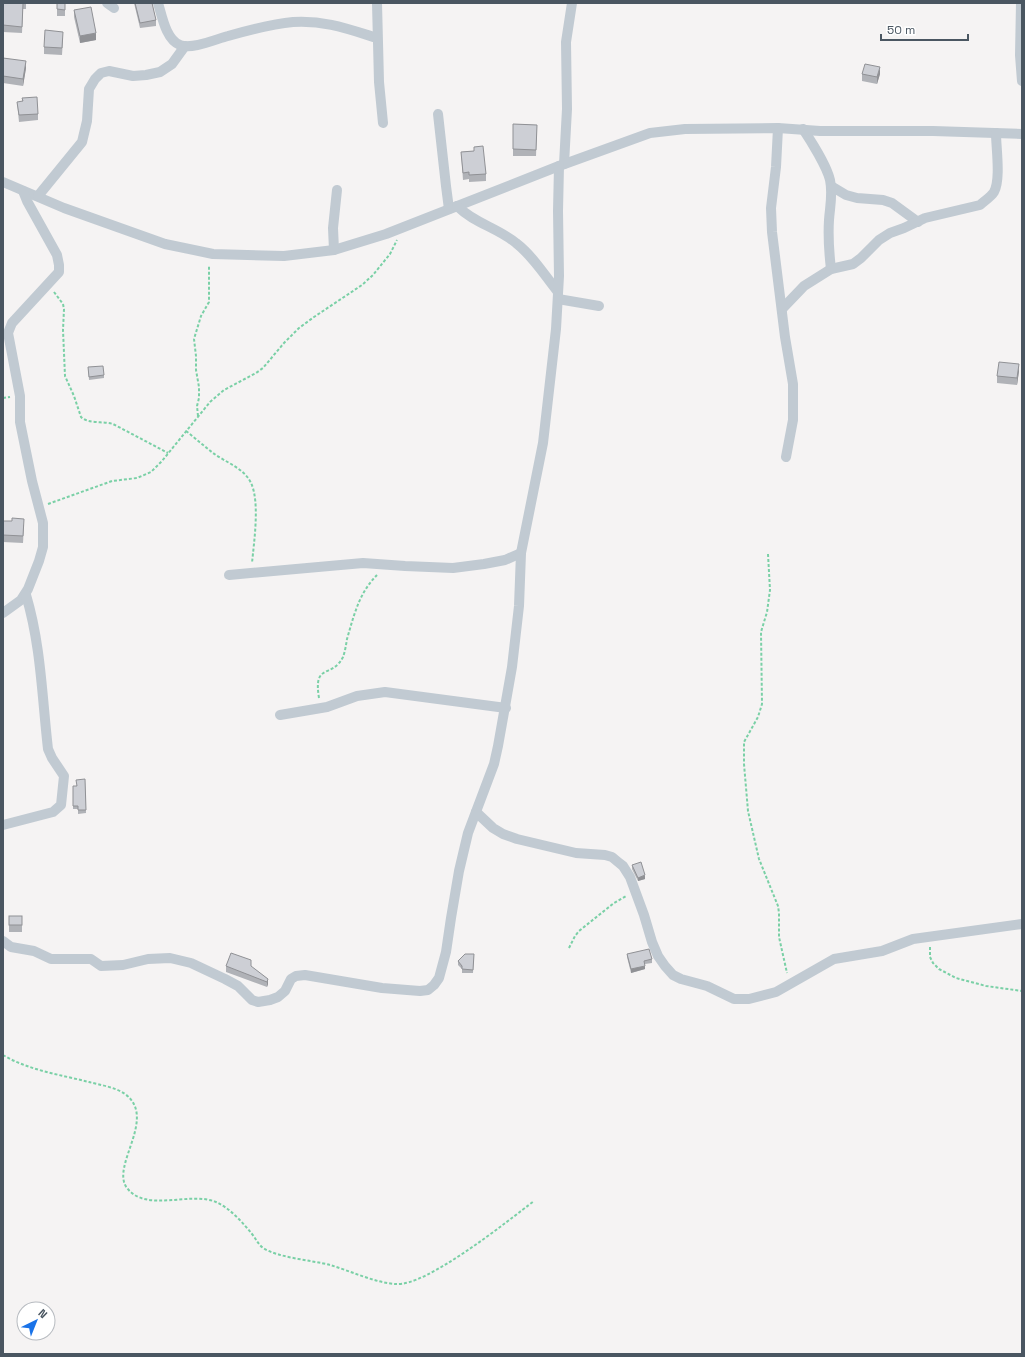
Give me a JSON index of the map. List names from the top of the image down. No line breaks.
{"scale_bar":"50 m","north":"top right"}
